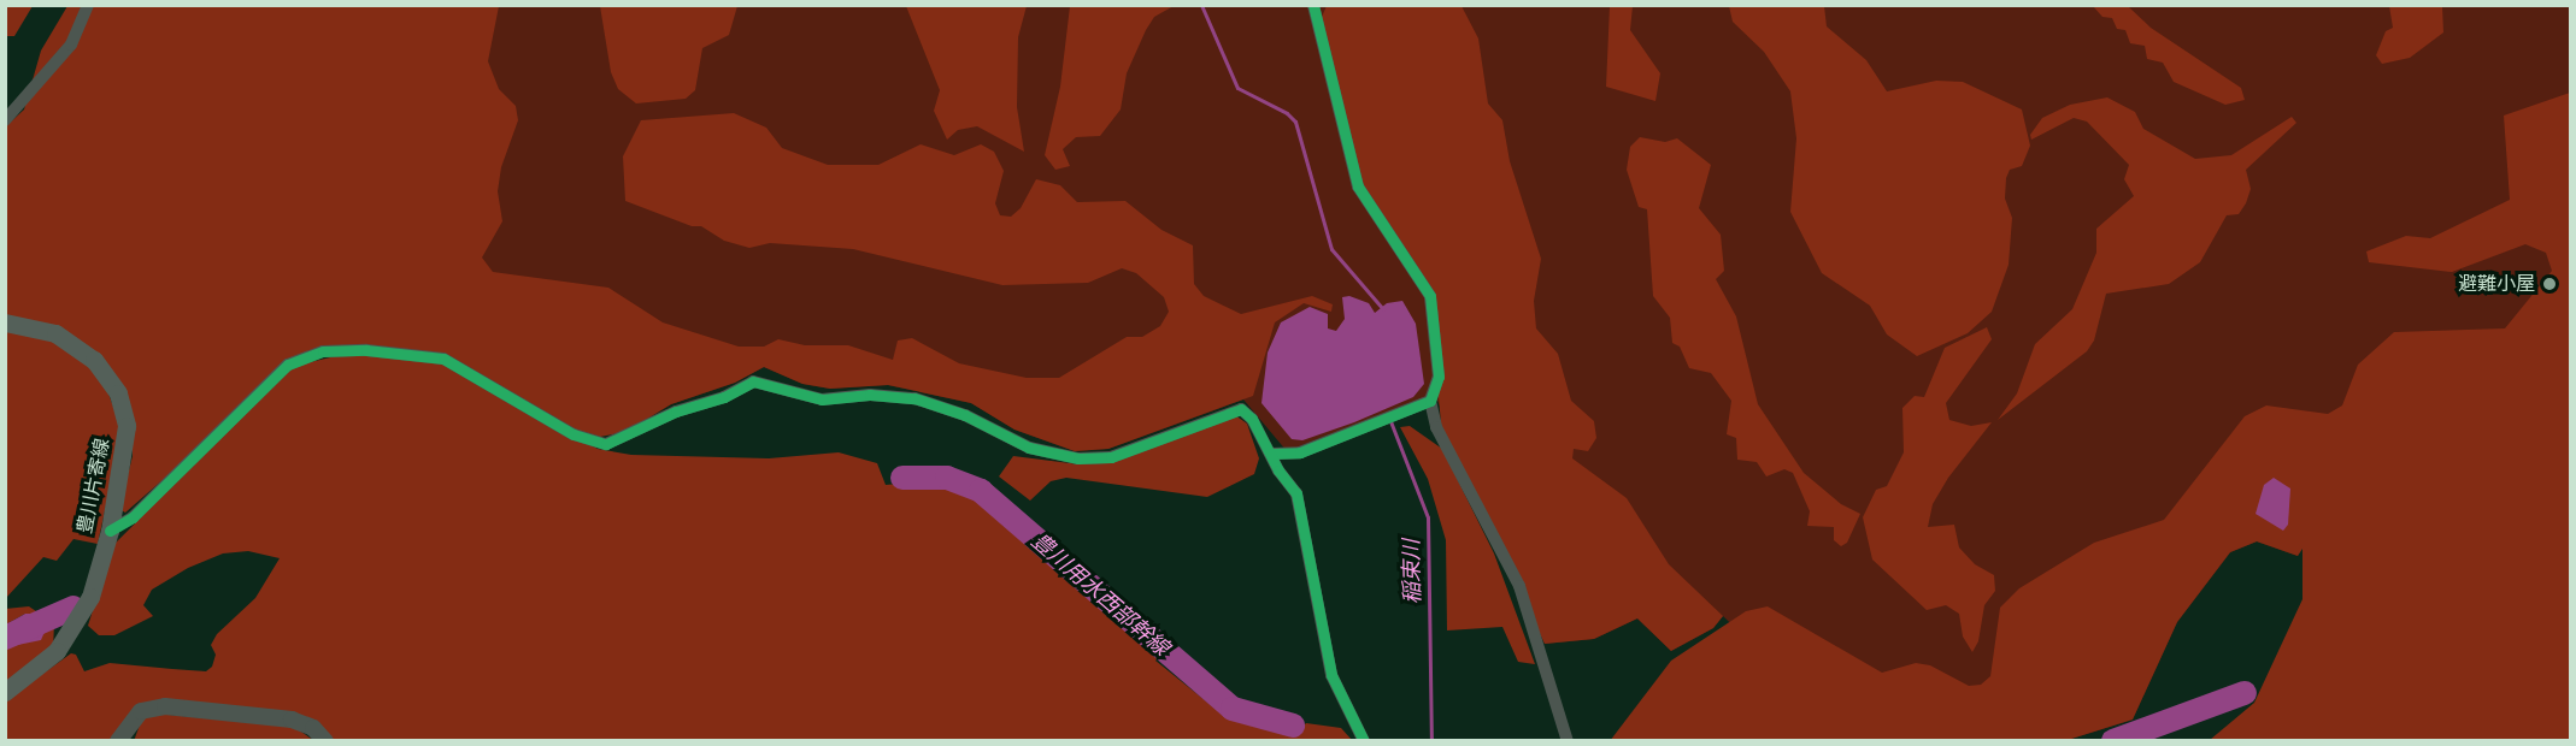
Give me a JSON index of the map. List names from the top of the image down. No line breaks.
{"streets":{"main road":["豊川片寄線"]},"water":["稲束川","豊川用水西部幹線"],"places":["避難小屋"]}
